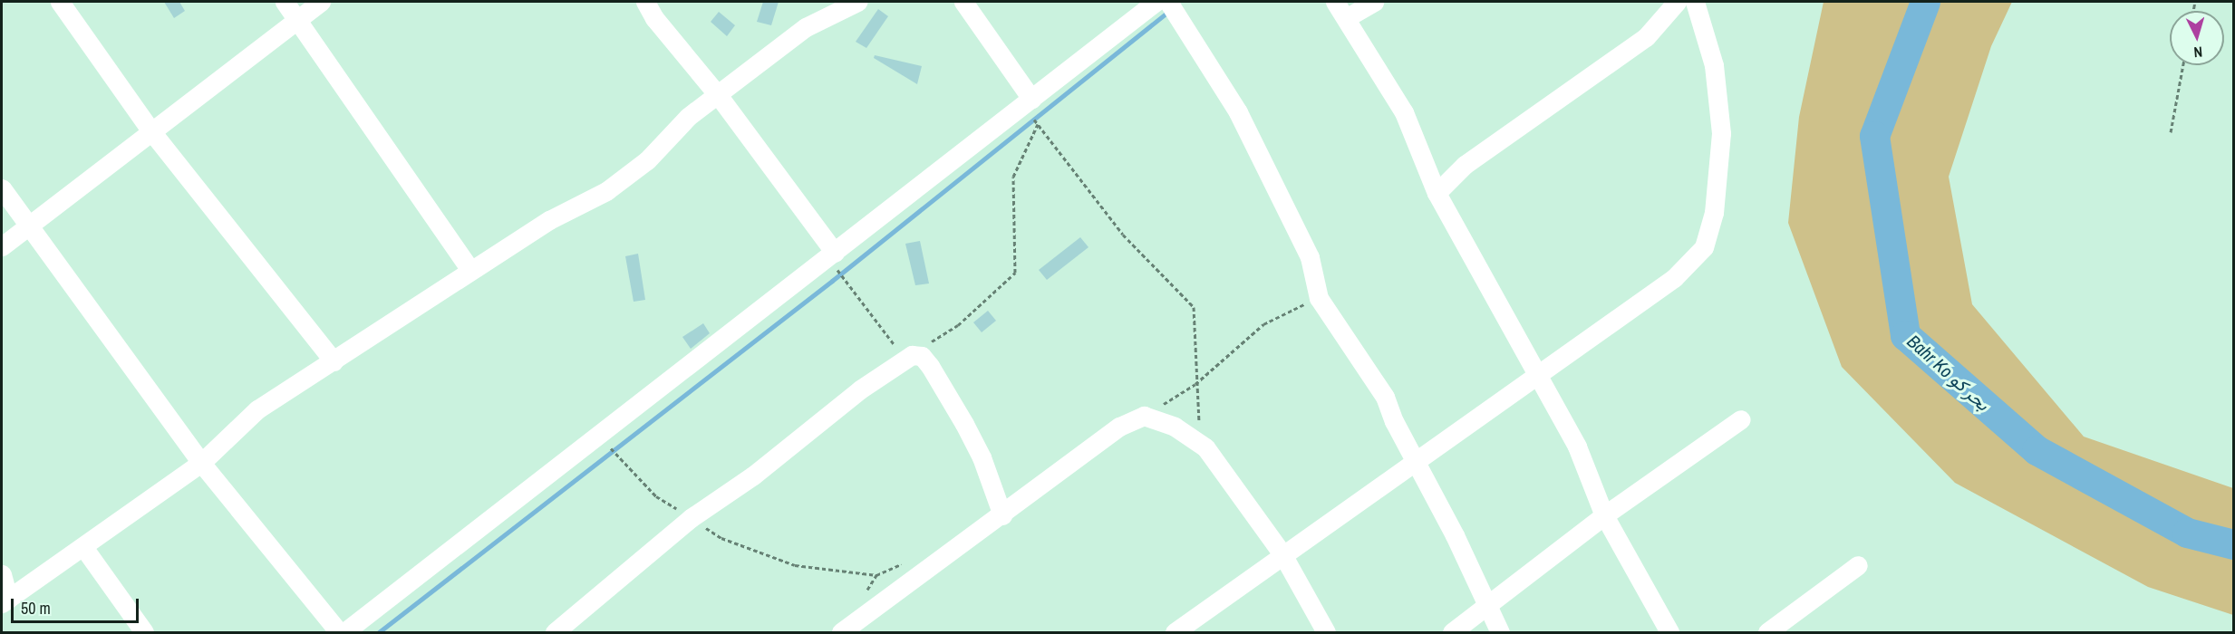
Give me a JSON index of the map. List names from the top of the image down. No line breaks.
{"water":["Bahr Ko بحر كو"],"scale_bar":"50 m","north":"bottom"}
